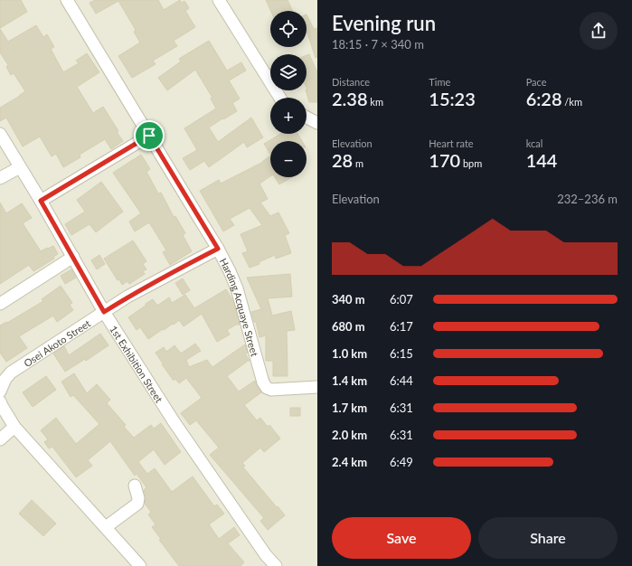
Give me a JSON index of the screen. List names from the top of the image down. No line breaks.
{"streets":{"street":["Harding Acquaye Street","Osei Akoto Street","1st Exhibition Street"]},"crossings":[["Harding Acquaye Street","Osei Akoto Street"],["Osei Akoto Street","1st Exhibition Street"]],"page":{"heading":["Evening run","18:15 · 7 × 340 m"],"map_buttons":["+","−"],"stats":[["Distance","2.38 km"],["Time","15:23"],["Pace","6:28 /km"],["Elevation","28 m"],["Heart rate","170 bpm"],["kcal","144"]],"chart":["Elevation","232–236 m"],"list":[{"name":"340 m","note":"6:07"},{"name":"680 m","note":"6:17"},{"name":"1.0 km","note":"6:15"},{"name":"1.4 km","note":"6:44"},{"name":"1.7 km","note":"6:31"},{"name":"2.0 km","note":"6:31"},{"name":"2.4 km","note":"6:49"}],"buttons":["Save","Share"]}}
